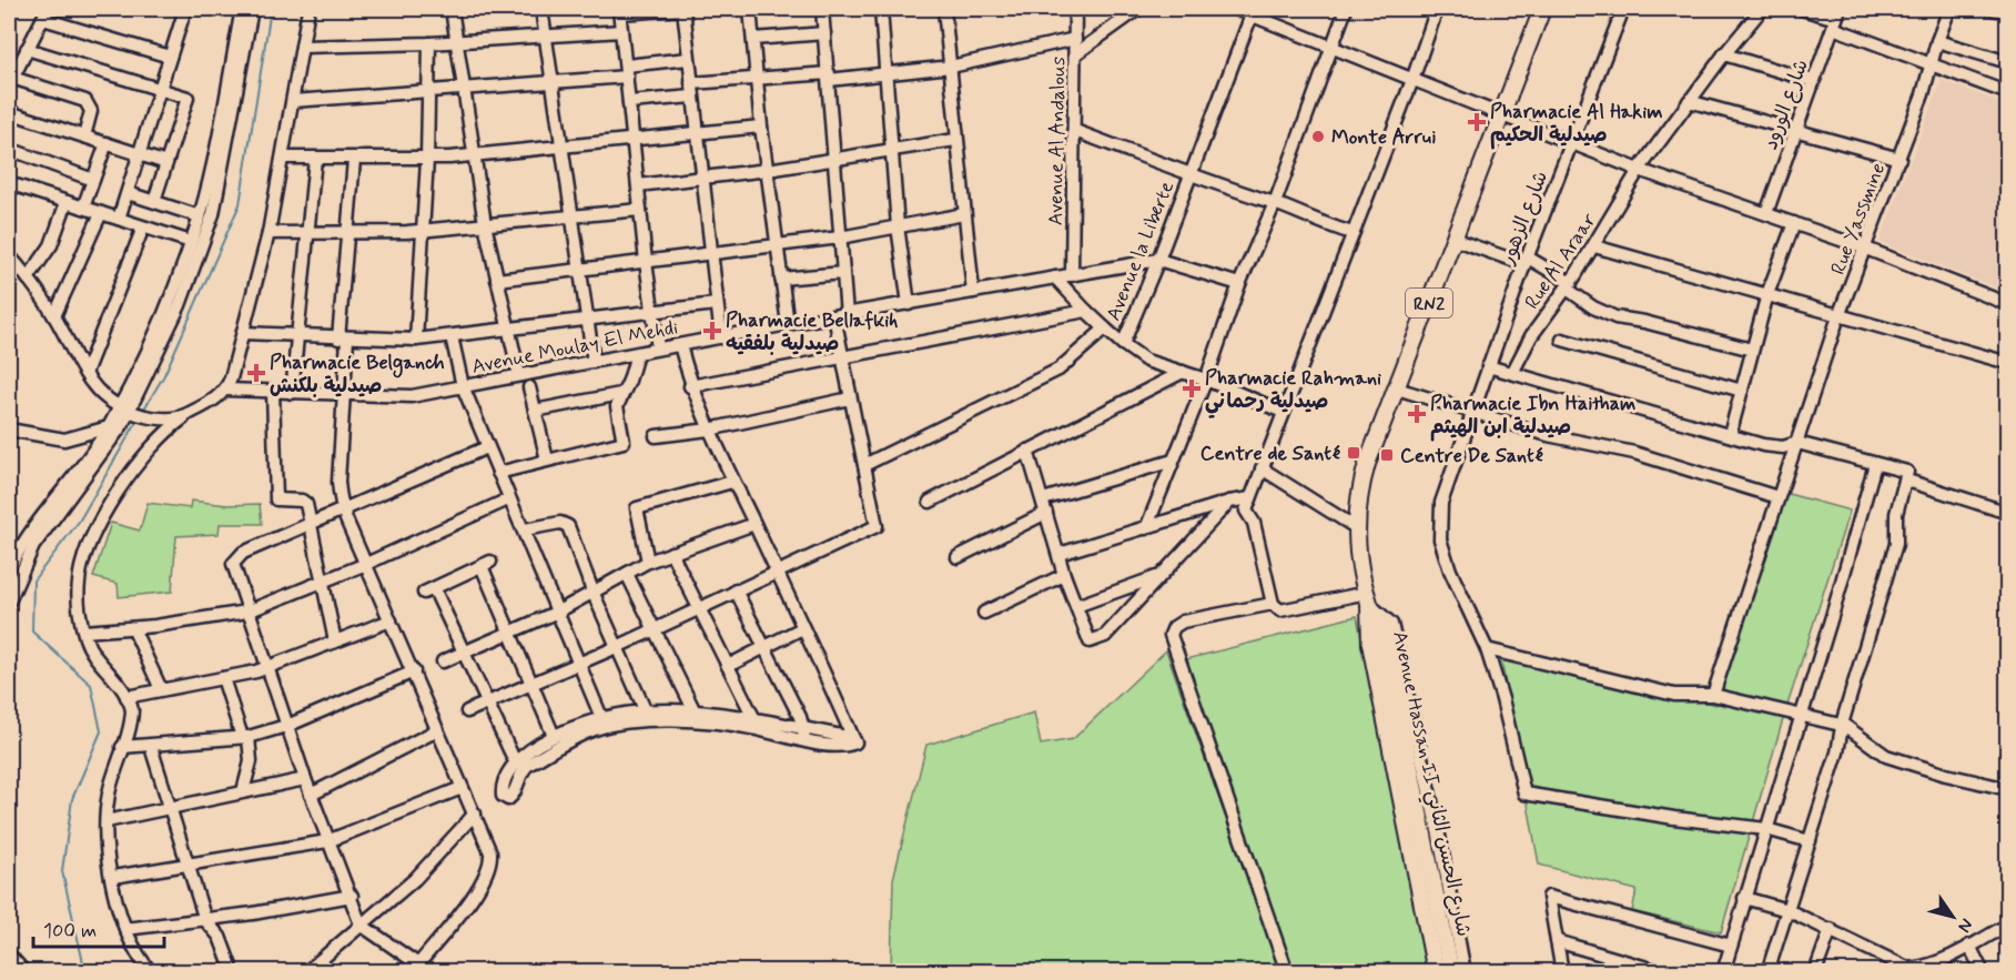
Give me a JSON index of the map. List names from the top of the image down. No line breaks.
{"streets":{"main road":["RN2","Avenue Hassan II شارع الحسن الثاني"],"street":["شارع الورود","Avenue Al Andalous","شارع الزهور","Rue Yassmine","Avenue la Liberte","Rue Al Araar","Avenue Moulay El Mehdi"]},"crossings":[["Avenue Al Andalous","Avenue Moulay El Mehdi"],["Avenue la Liberte","Avenue Moulay El Mehdi"]],"places":{"health":["Pharmacie Al Hakim صيدلية الحكيم","Pharmacie Bellafkih صيدلية بلفقيه","Pharmacie Belganch صيدلية بلكنش","Pharmacie Rahmani صيدلية رحماني","Pharmacie Ibn Haitham صيدلية ابن الهيثم"],"other":["Monte Arrui"],"transit":["Centre de Santé","Centre De Santé"]},"scale_bar":"100 m","north":"bottom right"}
